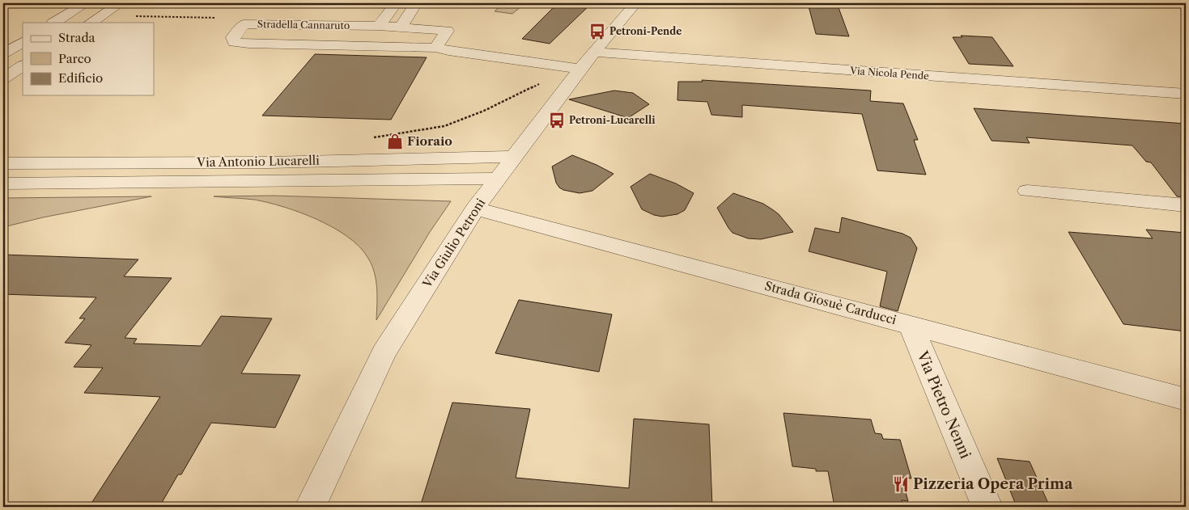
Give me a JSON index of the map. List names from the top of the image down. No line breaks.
{"streets":{"street":["Stradella Cannaruto","Via Nicola Pende","Via Antonio Lucarelli","Via Giulio Petroni","Strada Giosuè Carducci","Via Pietro Nenni"]},"crossings":[["Stradella Cannaruto","Via Giulio Petroni"],["Via Nicola Pende","Via Giulio Petroni"],["Via Antonio Lucarelli","Via Giulio Petroni"],["Via Giulio Petroni","Strada Giosuè Carducci"],["Strada Giosuè Carducci","Via Pietro Nenni"]],"places":{"bus stop":["Petroni-Pende","Petroni-Lucarelli"],"shop":["Fioraio"],"restaurant":["Pizzeria Opera Prima"]},"legend":["Strada","Parco","Edificio"]}
